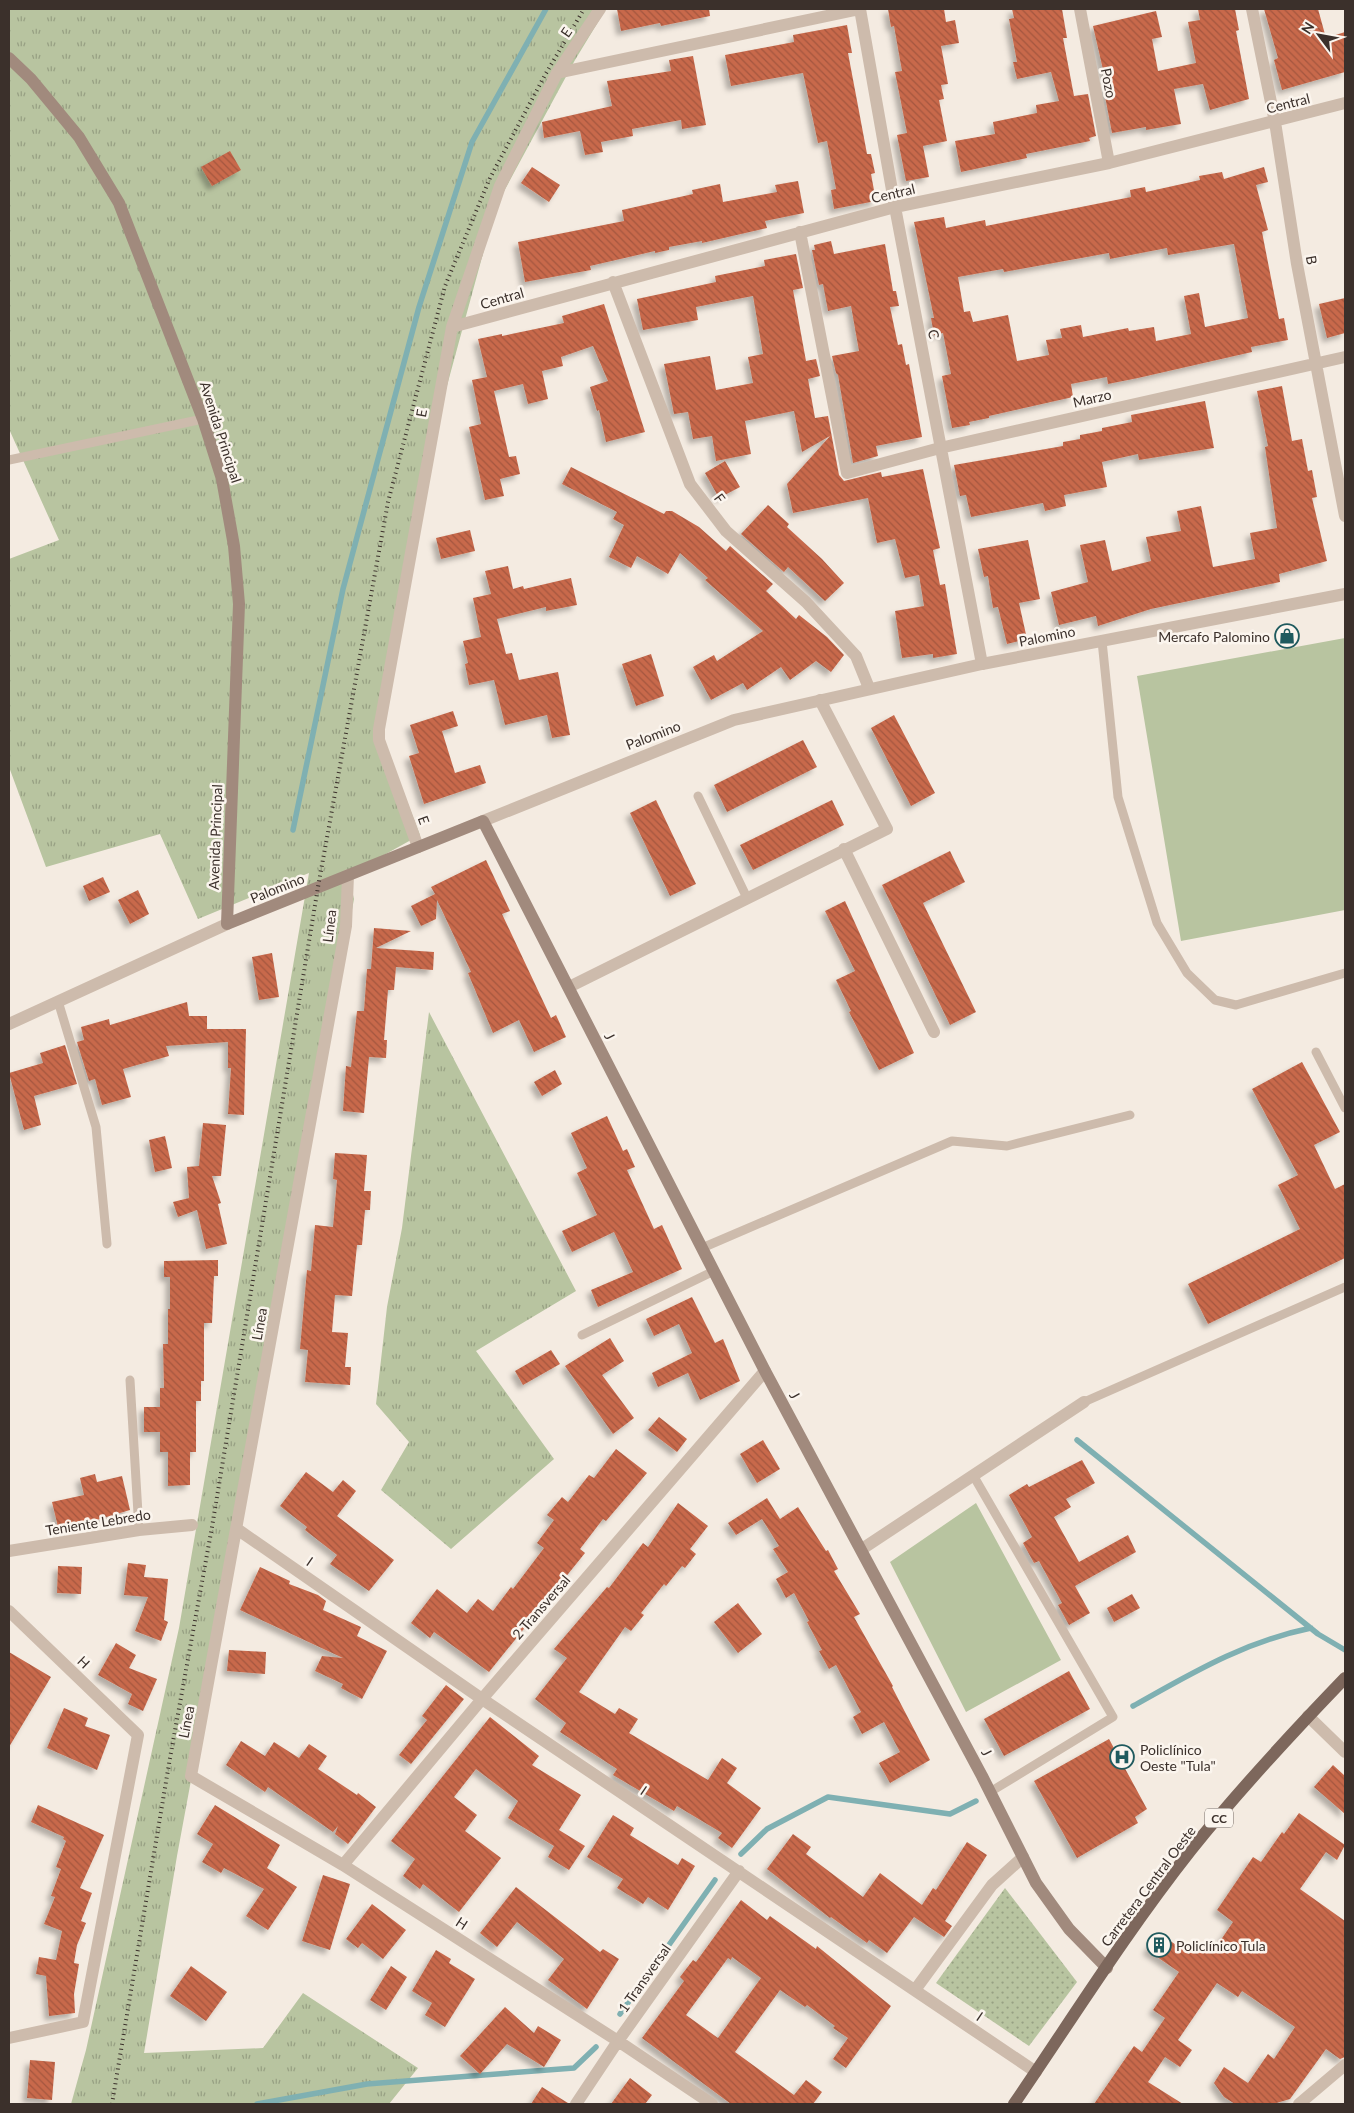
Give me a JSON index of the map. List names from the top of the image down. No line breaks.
{"streets":{"main road":["Avenida Principal","Palomino","J","CC","Carretera Central Oeste"],"street":["E","Pozo","Central","B","C","Marzo","F","Línea","Teniente Lebredo","I","2 Transversal","H","1 Transversal"]},"crossings":[["E","Central"],["E","Palomino"],["Pozo","Central"],["Central","B"],["Central","C"],["Central","Marzo"],["Central","F"],["B","Marzo"],["C","Marzo"],["C","Palomino"],["Avenida Principal","Palomino"],["F","Palomino"],["Palomino","Línea"],["Palomino","J"],["Línea","I"],["Línea","H"],["J","2 Transversal"],["J","Carretera Central Oeste"],["I","2 Transversal"],["I","Carretera Central Oeste"],["I","1 Transversal"],["2 Transversal","H"],["H","1 Transversal"]],"places":{"shop":["Mercafo Palomino"],"hospital":["Policlínico Oeste \"Tula\""],"building":["Policlínico Tula"]},"north":"top left"}
